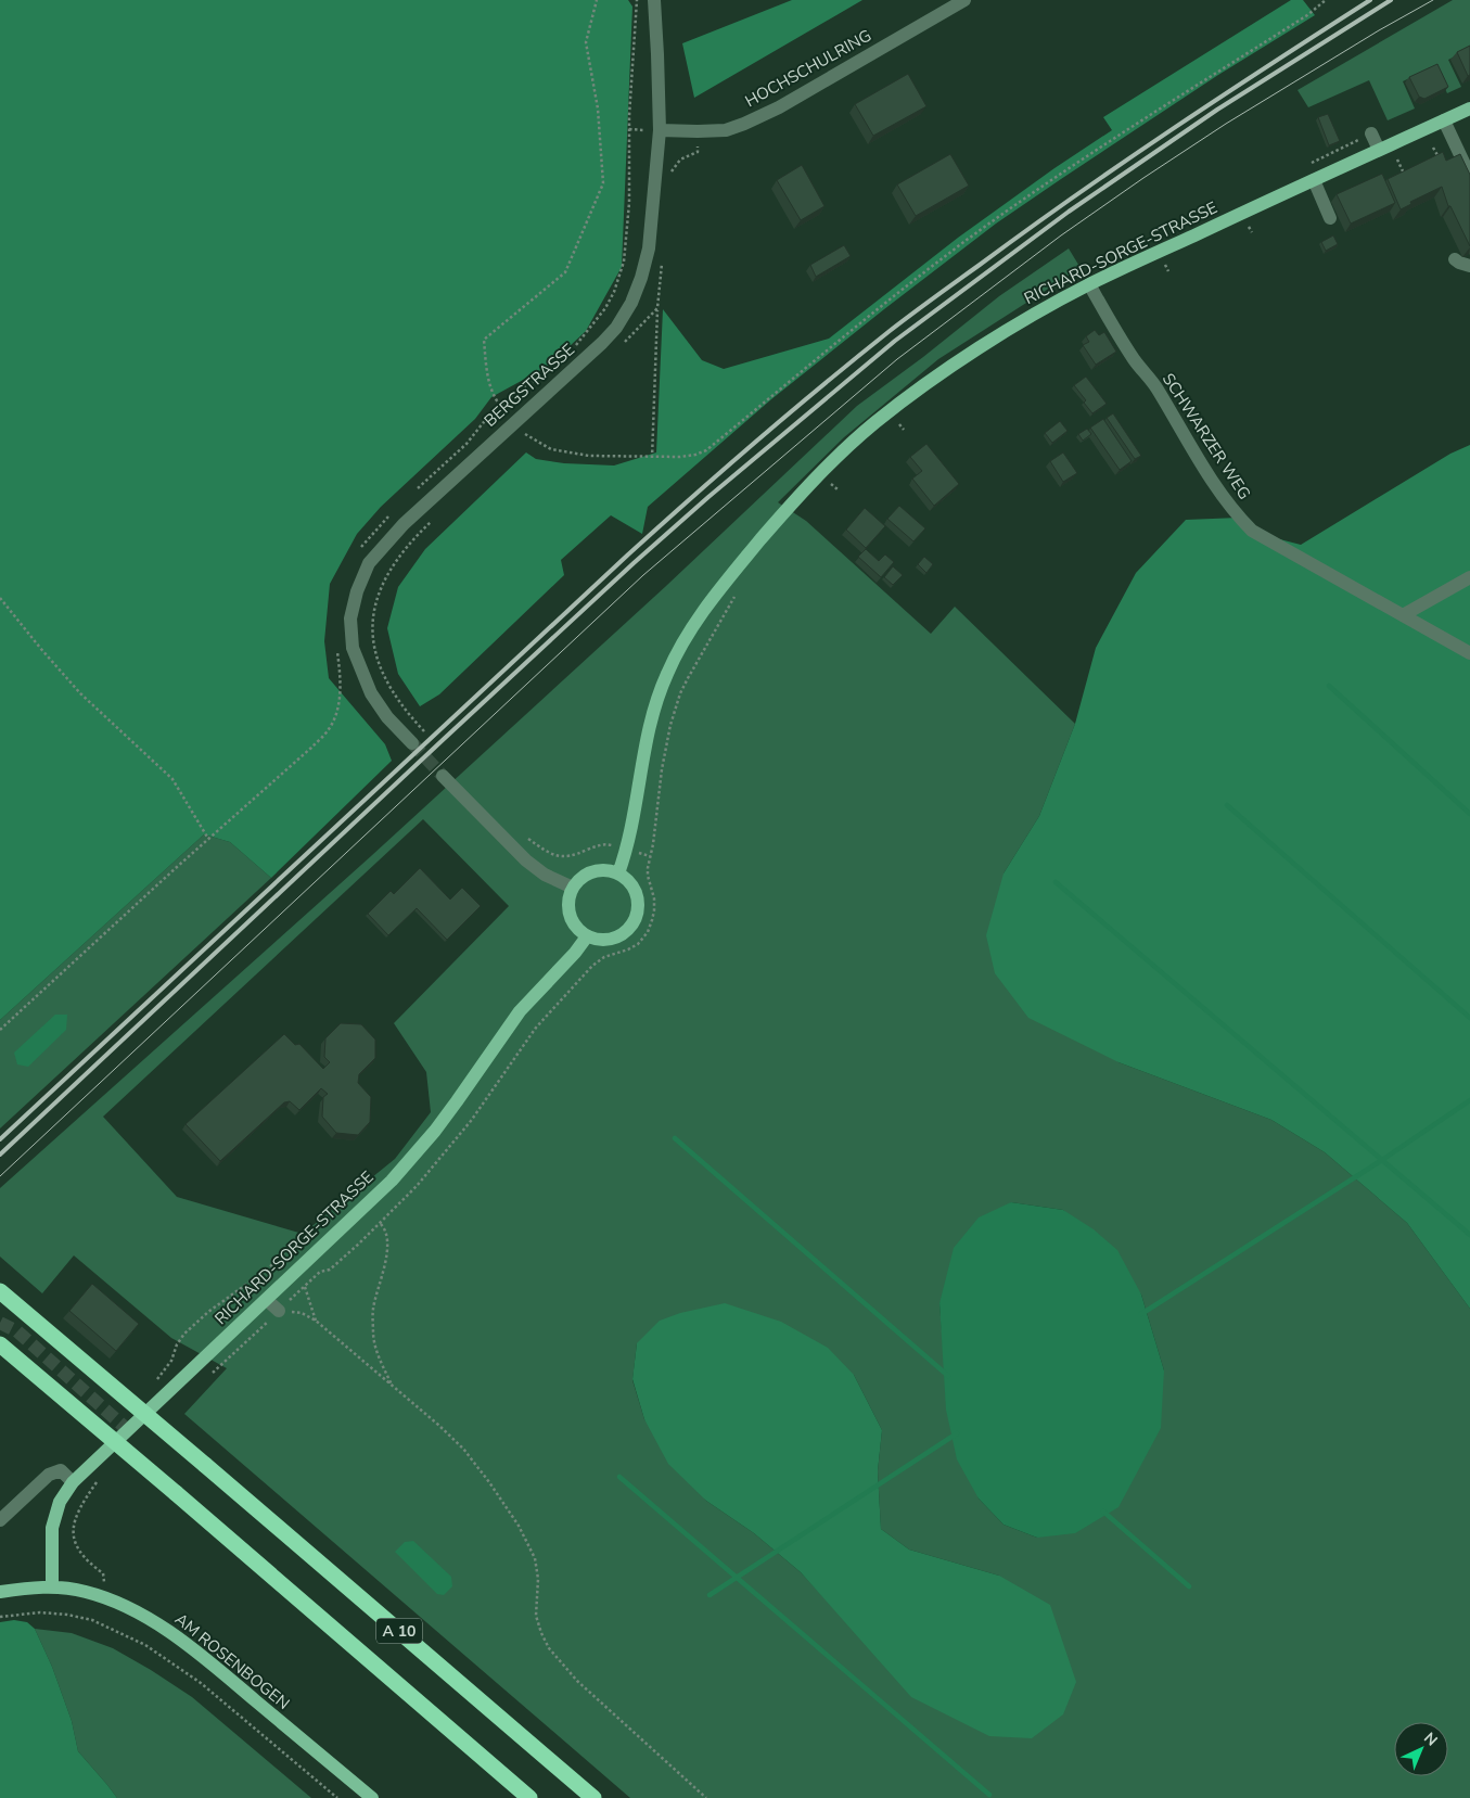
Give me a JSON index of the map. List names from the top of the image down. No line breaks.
{"streets":{"highway":["A 10"],"main road":["RICHARD-SORGE-STRASSE","AM ROSENBOGEN"],"street":["HOCHSCHULRING","BERGSTRASSE","SCHWARZER WEG"]},"crossings":[["HOCHSCHULRING","BERGSTRASSE"],["RICHARD-SORGE-STRASSE","SCHWARZER WEG"],["RICHARD-SORGE-STRASSE","AM ROSENBOGEN"]],"north":"top right"}
